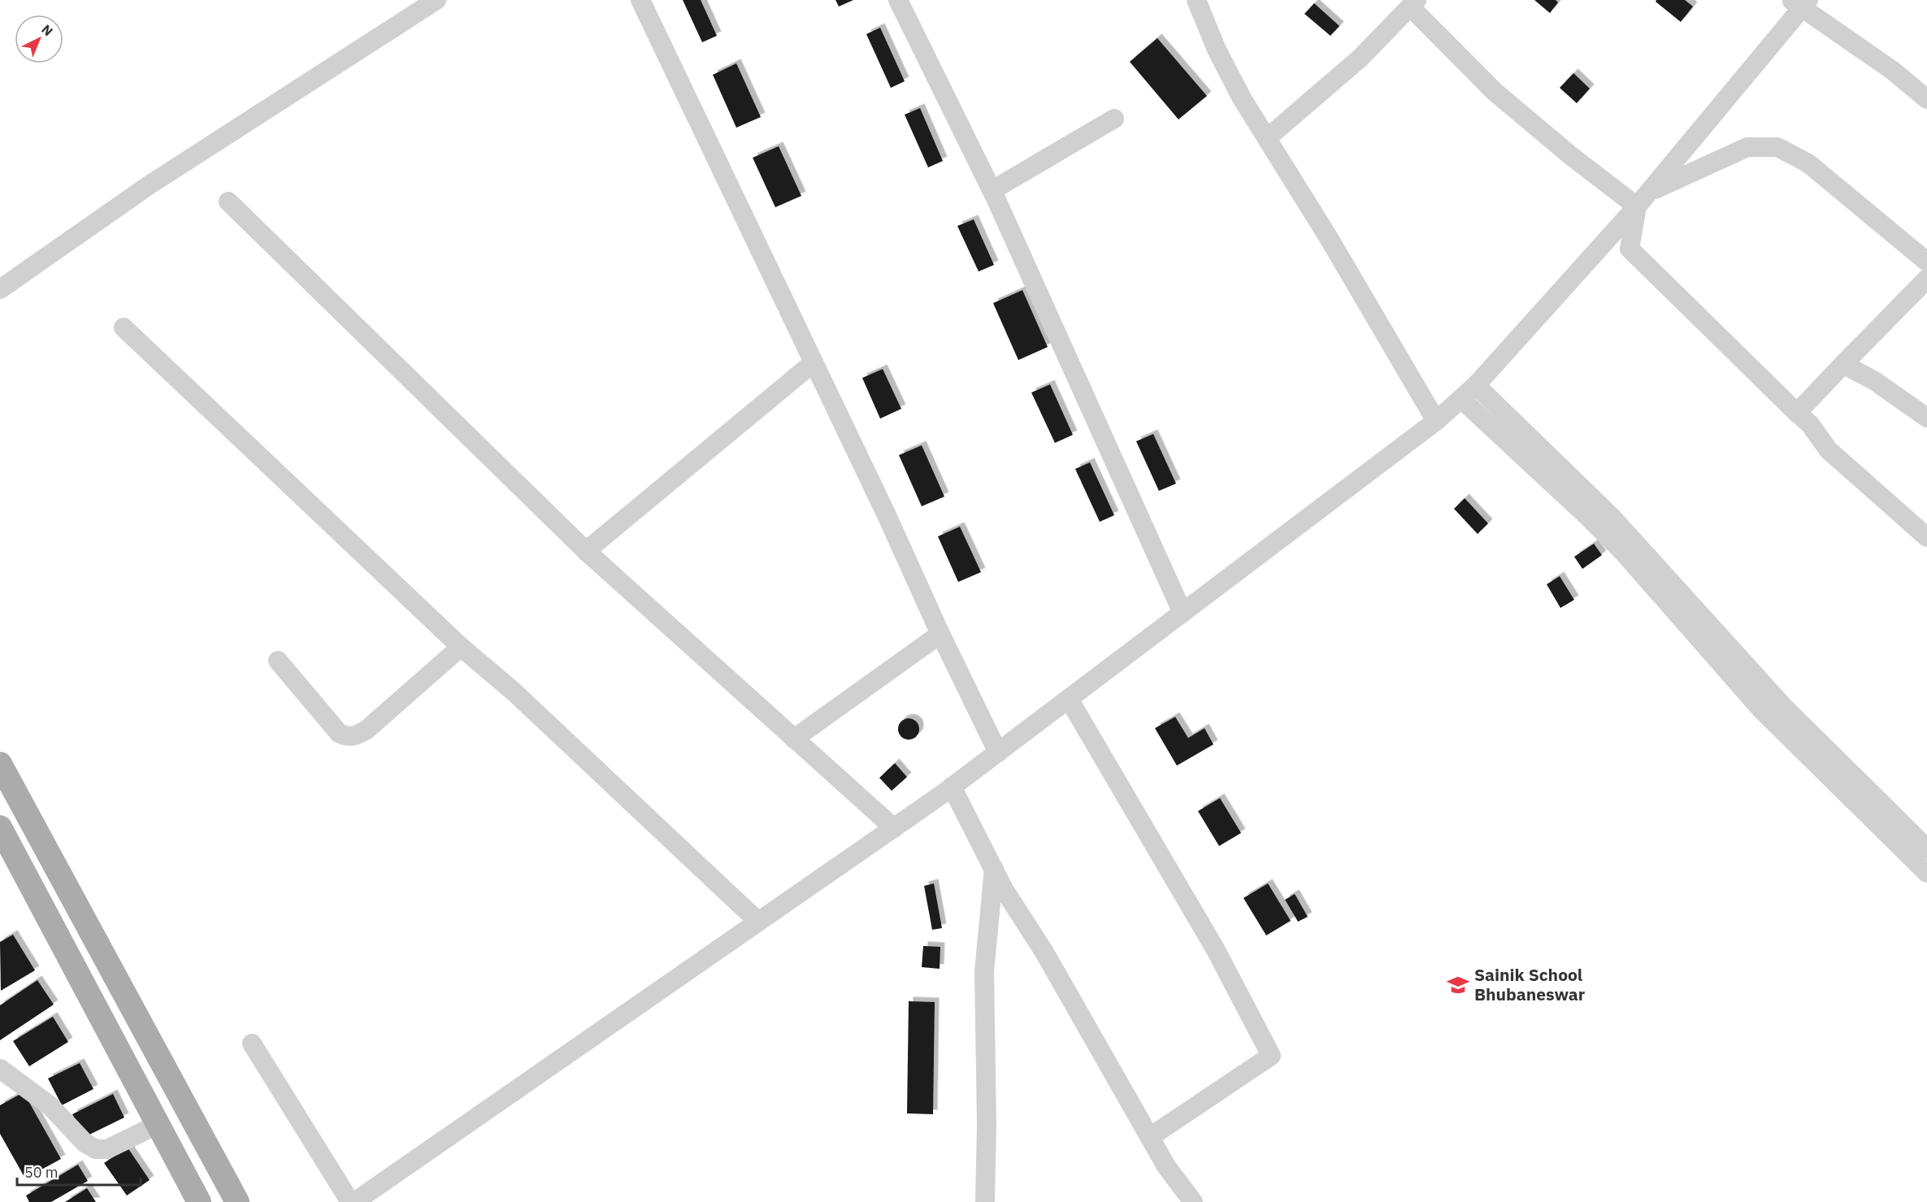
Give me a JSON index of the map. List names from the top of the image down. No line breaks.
{"places":{"school or university":["Sainik School Bhubaneswar"]},"scale_bar":"50 m","north":"top right"}
